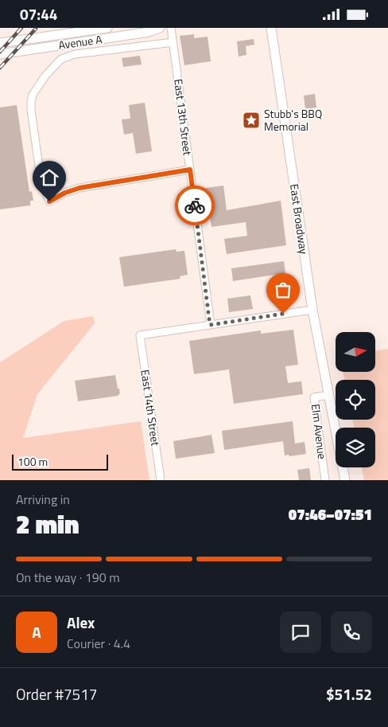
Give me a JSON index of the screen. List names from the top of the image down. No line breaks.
{"streets":{"main road":["Avenue A","East Broadway"],"street":["East 13th Street","East 14th Street","Elm Avenue"]},"crossings":[["East 13th Street","East 14th Street"],["East Broadway","Elm Avenue"]],"places":{"place":["Stubb's BBQ Memorial"]},"scale_bar":"100 m","north":"right","page":{"status":"07:44","scale":"100 m","heading":["2 min","Arriving in","07:46–07:51"],"panel":["Alex","Courier · 4.4","Order #7517","$51.52"],"bar":"On the way · 190 m","round":"A"}}
